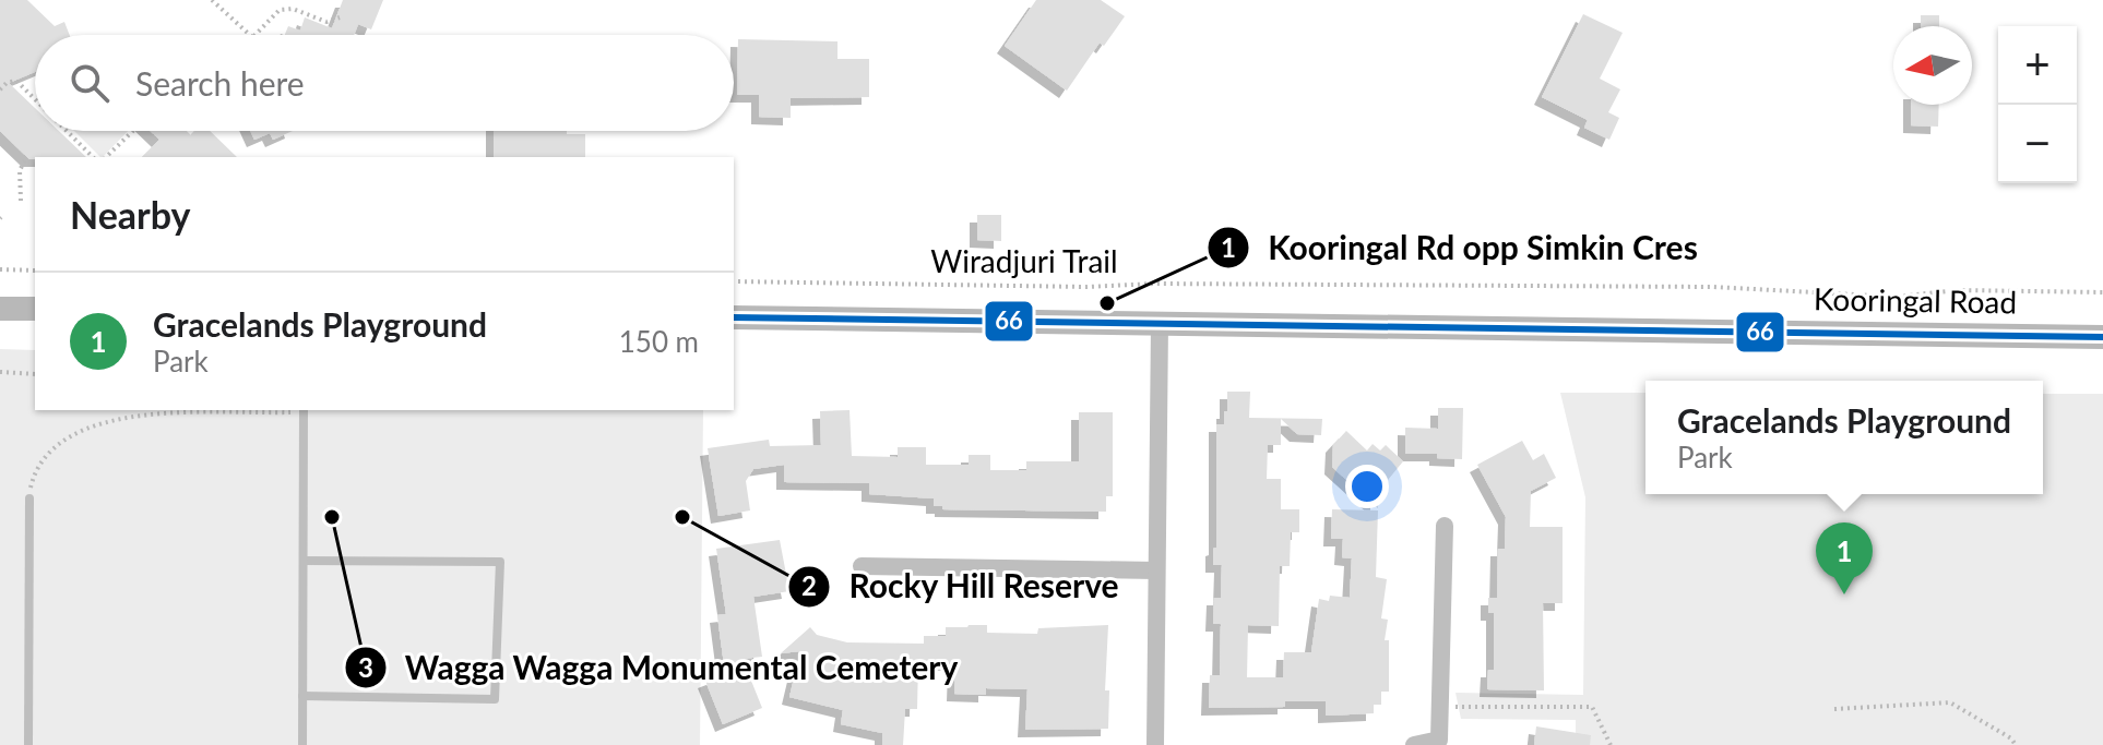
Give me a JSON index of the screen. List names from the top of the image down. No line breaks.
{"streets":{"main road":["Kooringal Road"],"path":["Wiradjuri Trail"]},"places":["Kooringal Rd opp Simkin Cres","Wagga Wagga Monumental Cemetery","Rocky Hill Reserve"],"lines":["transit line 66"],"north":"left","page":{"map_buttons":["+","−"],"search":"Search here","heading":"Nearby","list":[{"mark":"1","name":"Gracelands Playground","note":"Park","value":"150 m"}],"popup":["Gracelands Playground","Park"],"pins":"1"}}
